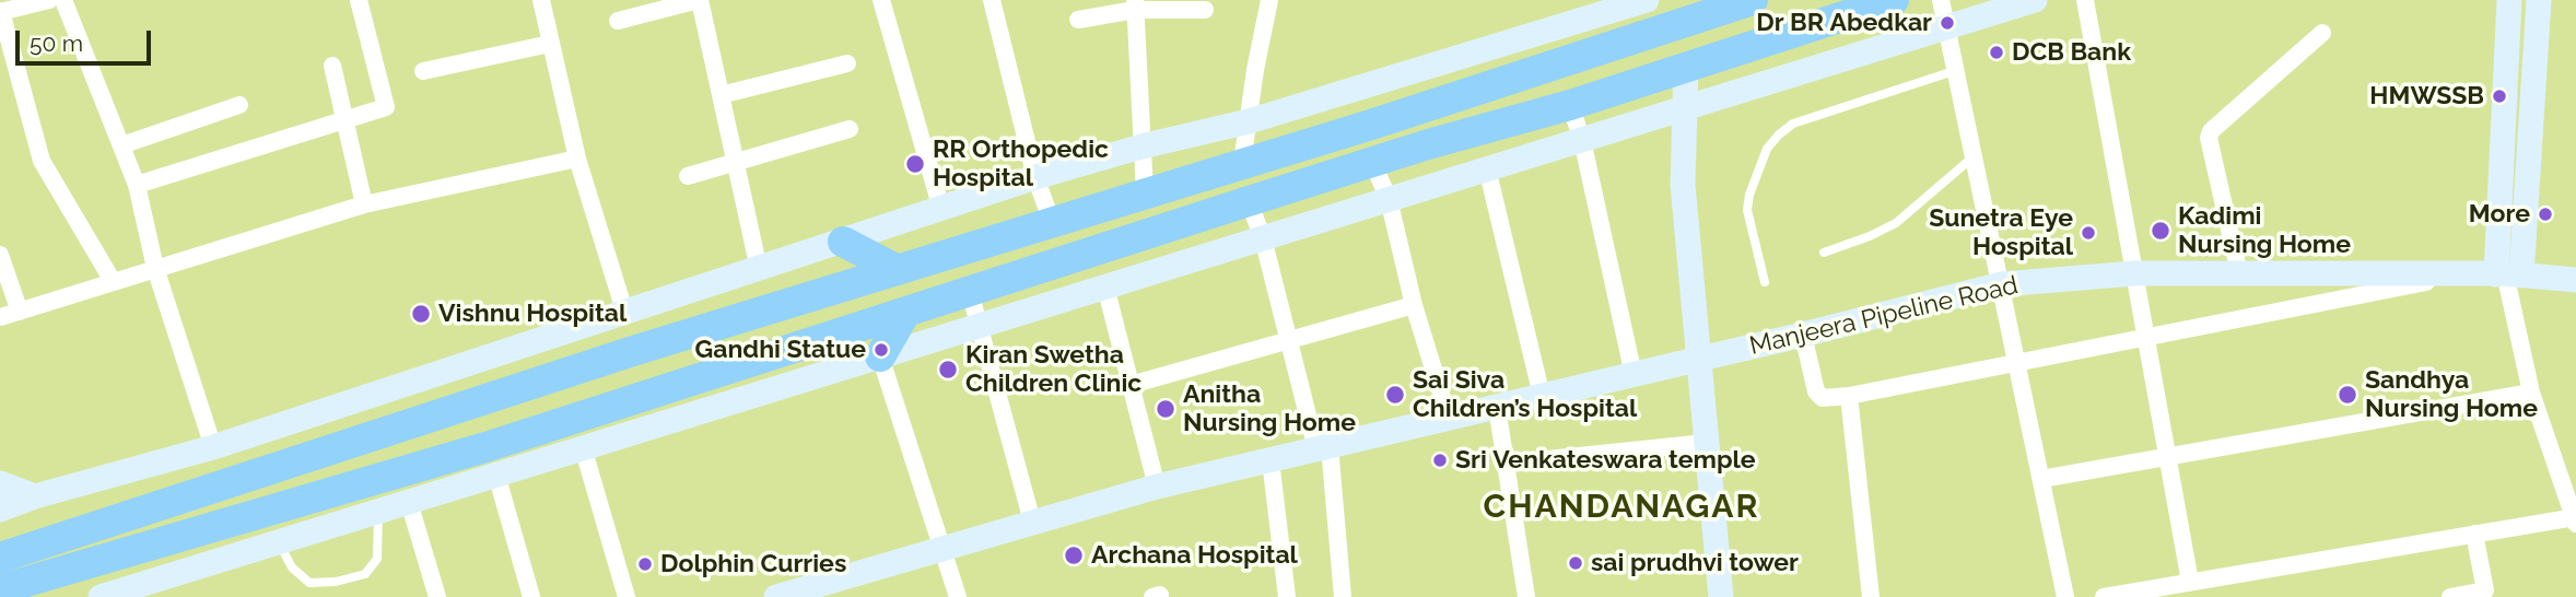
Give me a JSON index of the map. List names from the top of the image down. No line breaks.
{"streets":{"street":["Manjeera Pipeline Road"]},"districts":["CHANDANAGAR"],"places":["Dr BR Abedkar","DCB Bank","HMWSSB","RR Orthopedic Hospital","More","Kadimi Nursing Home","Sunetra Eye Hospital","Vishnu Hospital","Gandhi Statue","Kiran Swetha Children Clinic","Sai Siva Children’s Hospital","Sandhya Nursing Home","Anitha Nursing Home","Sri Venkateswara temple","Archana Hospital","sai prudhvi tower","Dolphin Curries"],"scale_bar":"50 m"}
